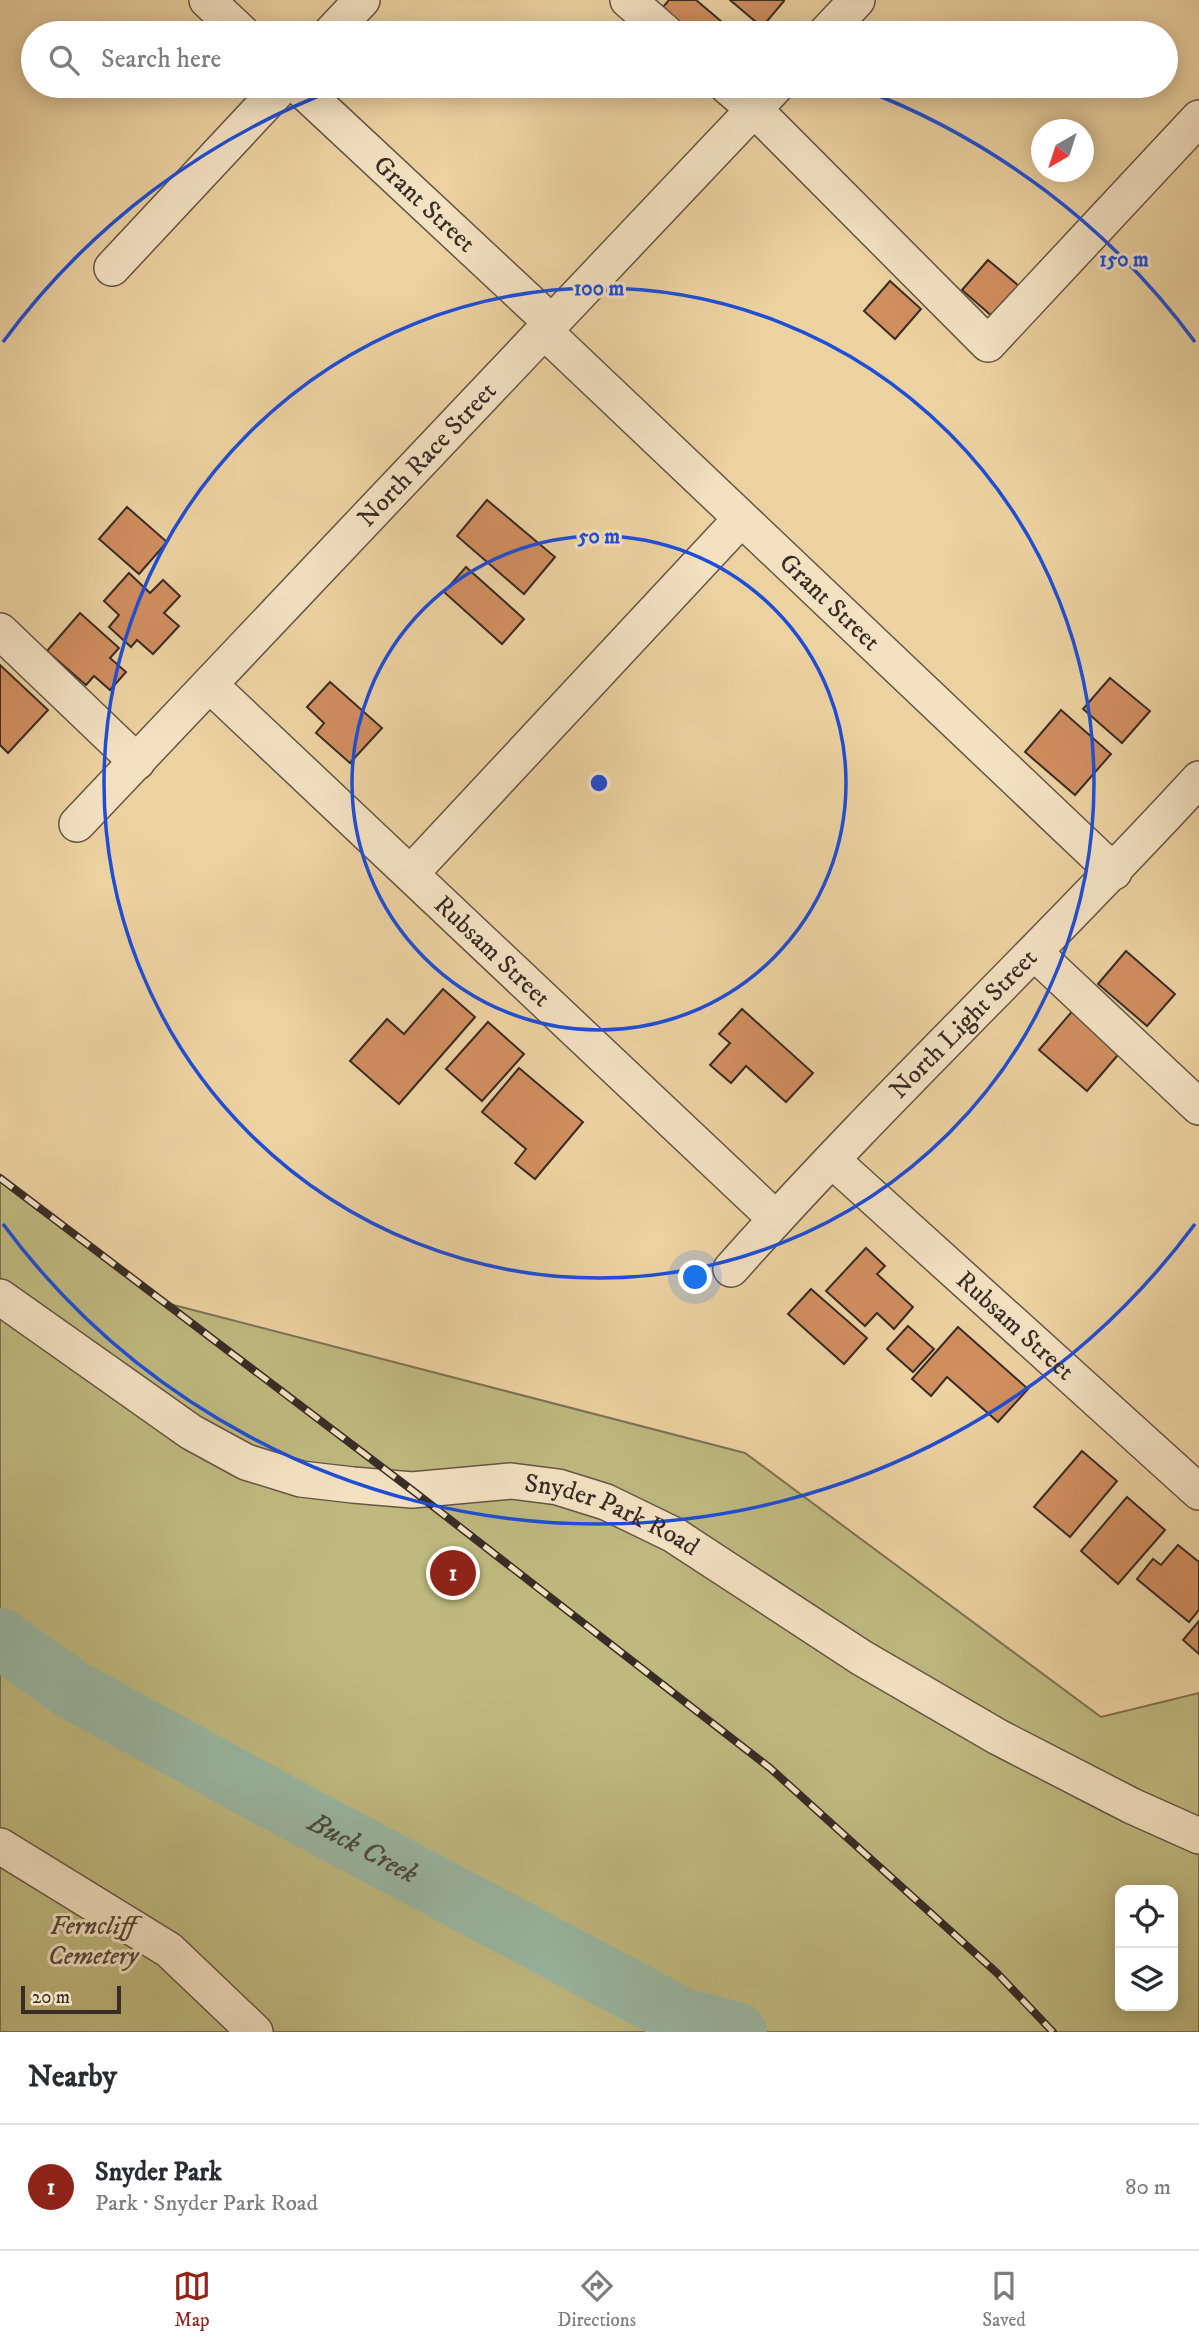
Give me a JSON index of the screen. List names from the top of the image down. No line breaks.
{"streets":{"street":["Grant Street","North Race Street","Rubsam Street","North Light Street","Snyder Park Road"]},"crossings":[["Grant Street","North Race Street"],["Grant Street","North Light Street"],["North Race Street","Rubsam Street"],["Rubsam Street","North Light Street"]],"water":["Buck Creek"],"parks":["Ferncliff Cemetery"],"scale_bar":"20 m","north":"bottom left","page":{"search":"Search here","pins":"1","scale":"20 m","heading":"Nearby","list":[{"mark":"1","name":"Snyder Park","note":"Park · Snyder Park Road","value":"80 m"}],"nav":["Map","Directions","Saved"]},"rings":["150 m","100 m","50 m"]}
